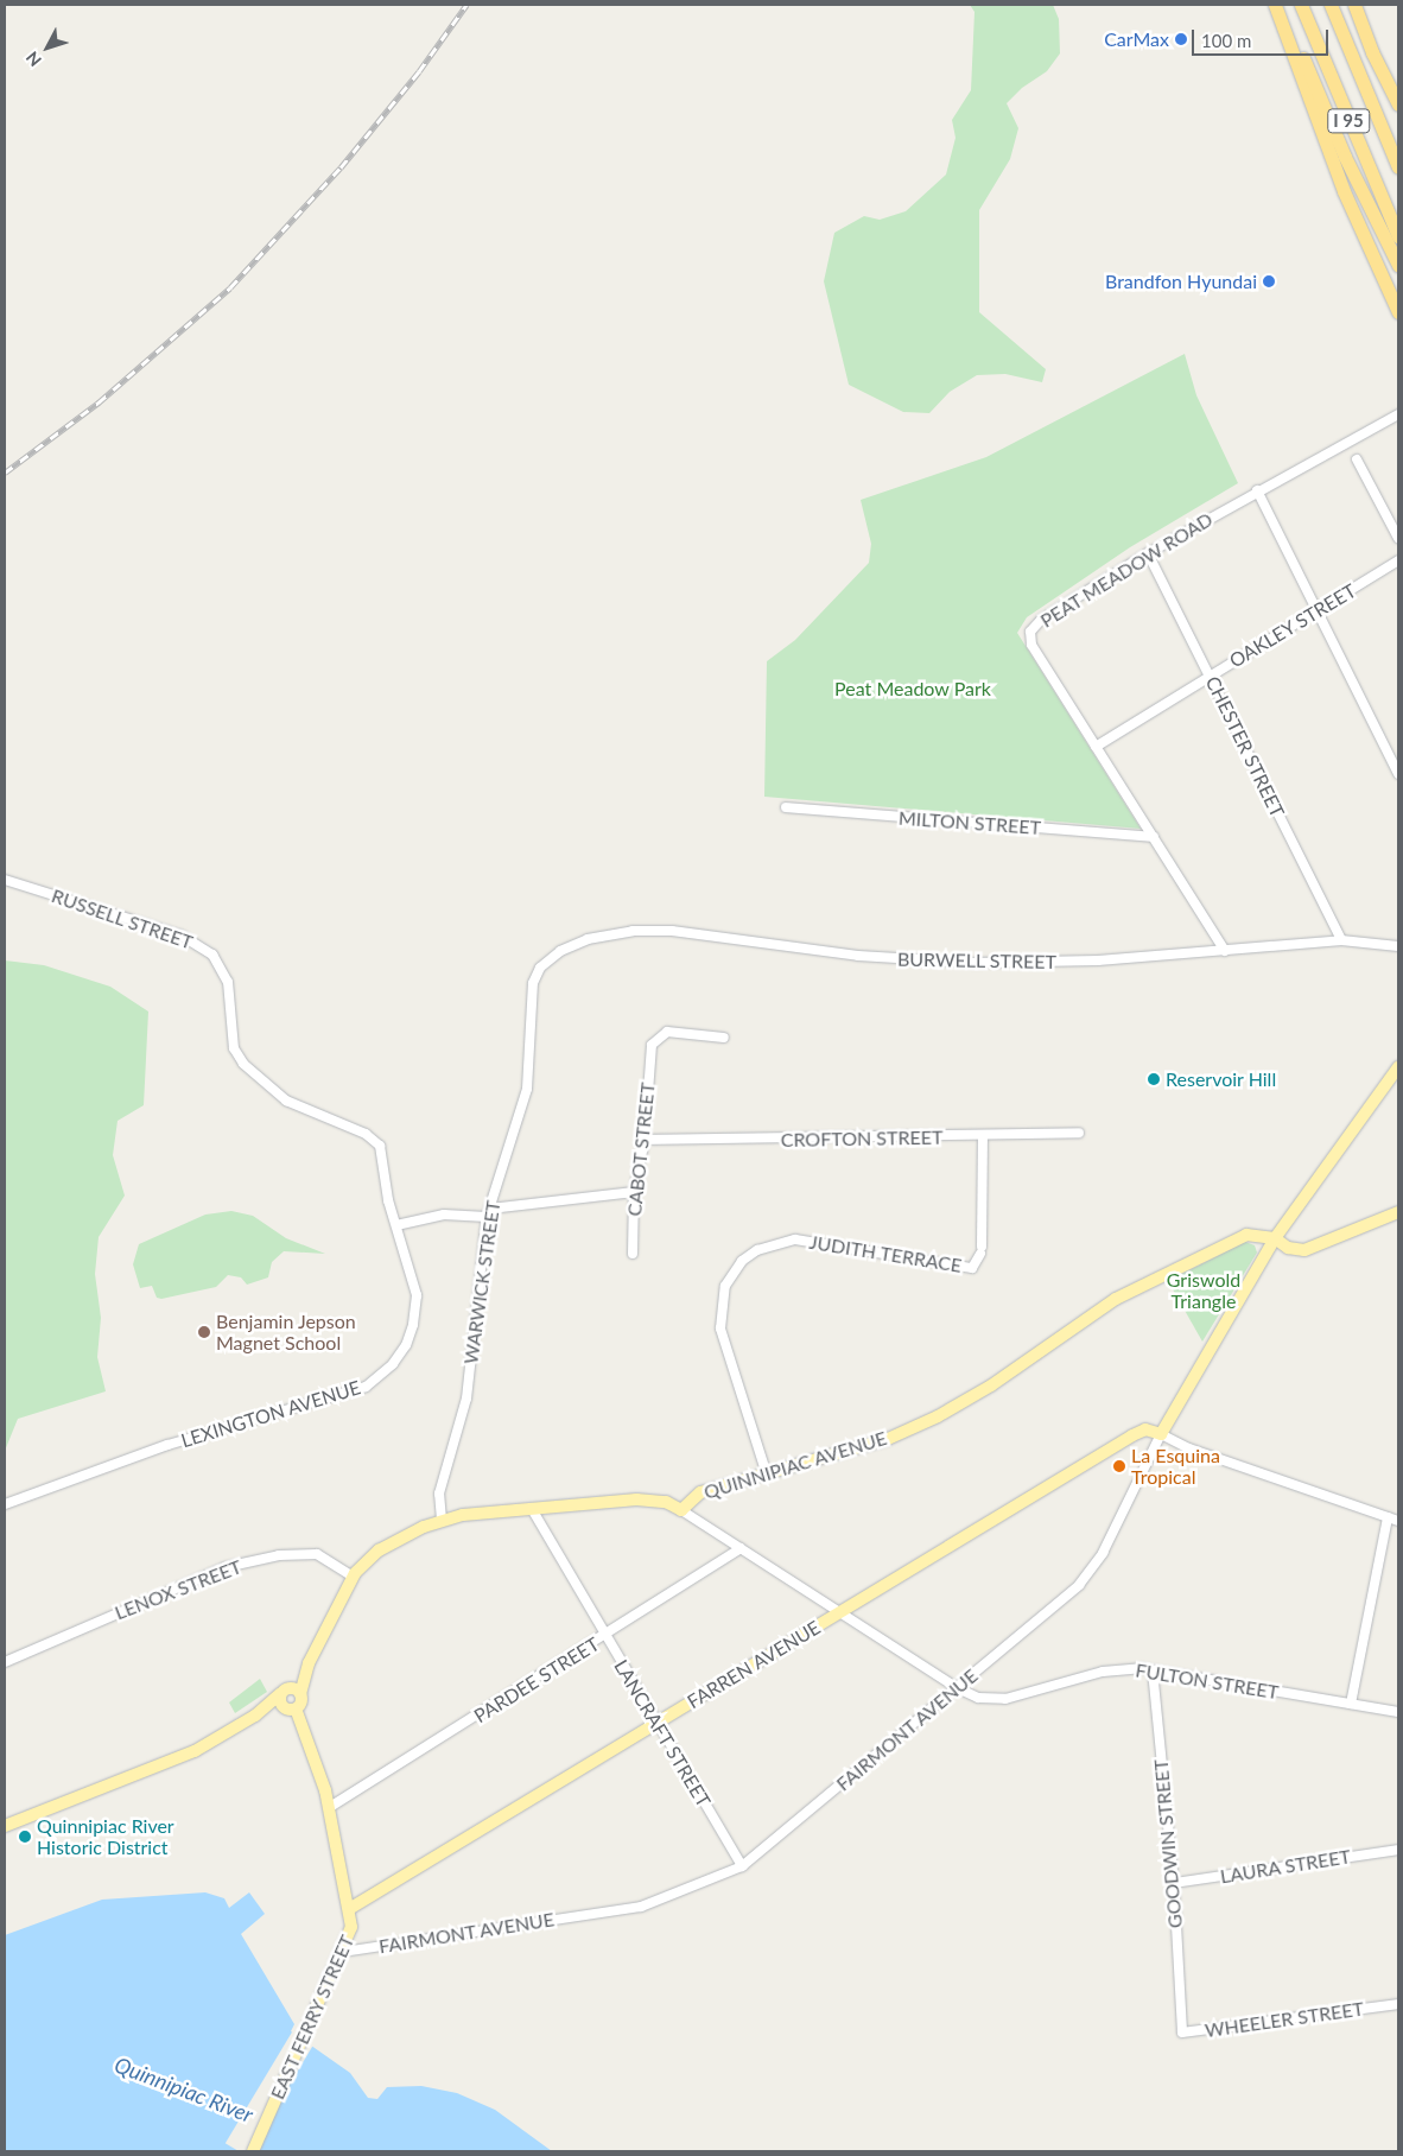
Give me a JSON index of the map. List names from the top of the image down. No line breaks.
{"streets":{"highway":["I 95"],"main road":["QUINNIPIAC AVENUE","FARREN AVENUE","FAIRMONT AVENUE","EAST FERRY STREET"],"street":["PEAT MEADOW ROAD","OAKLEY STREET","CHESTER STREET","MILTON STREET","RUSSELL STREET","BURWELL STREET","CROFTON STREET","CABOT STREET","JUDITH TERRACE","WARWICK STREET","LEXINGTON AVENUE","LENOX STREET","PARDEE STREET","FULTON STREET","LANCRAFT STREET","GOODWIN STREET","LAURA STREET","WHEELER STREET"]},"crossings":[["PEAT MEADOW ROAD","OAKLEY STREET"],["PEAT MEADOW ROAD","CHESTER STREET"],["PEAT MEADOW ROAD","MILTON STREET"],["PEAT MEADOW ROAD","BURWELL STREET"],["OAKLEY STREET","CHESTER STREET"],["CHESTER STREET","BURWELL STREET"],["RUSSELL STREET","LEXINGTON AVENUE"],["BURWELL STREET","WARWICK STREET"],["CROFTON STREET","CABOT STREET"],["CROFTON STREET","JUDITH TERRACE"],["JUDITH TERRACE","QUINNIPIAC AVENUE"],["WARWICK STREET","QUINNIPIAC AVENUE"],["QUINNIPIAC AVENUE","LENOX STREET"],["QUINNIPIAC AVENUE","FULTON STREET"],["QUINNIPIAC AVENUE","FAIRMONT AVENUE"],["QUINNIPIAC AVENUE","LANCRAFT STREET"],["QUINNIPIAC AVENUE","EAST FERRY STREET"],["FARREN AVENUE","FULTON STREET"],["FARREN AVENUE","FAIRMONT AVENUE"],["FARREN AVENUE","LANCRAFT STREET"],["FARREN AVENUE","EAST FERRY STREET"],["PARDEE STREET","FULTON STREET"],["PARDEE STREET","LANCRAFT STREET"],["PARDEE STREET","EAST FERRY STREET"],["FULTON STREET","FAIRMONT AVENUE"],["FULTON STREET","GOODWIN STREET"],["FAIRMONT AVENUE","LANCRAFT STREET"],["FAIRMONT AVENUE","EAST FERRY STREET"],["GOODWIN STREET","LAURA STREET"],["GOODWIN STREET","WHEELER STREET"]],"water":["Quinnipiac River"],"parks":["Peat Meadow Park","Griswold Triangle"],"places":["CarMax","Brandfon Hyundai","Reservoir Hill","Benjamin Jepson Magnet School","La Esquina Tropical","Quinnipiac River Historic District"],"scale_bar":"100 m","north":"bottom left"}
